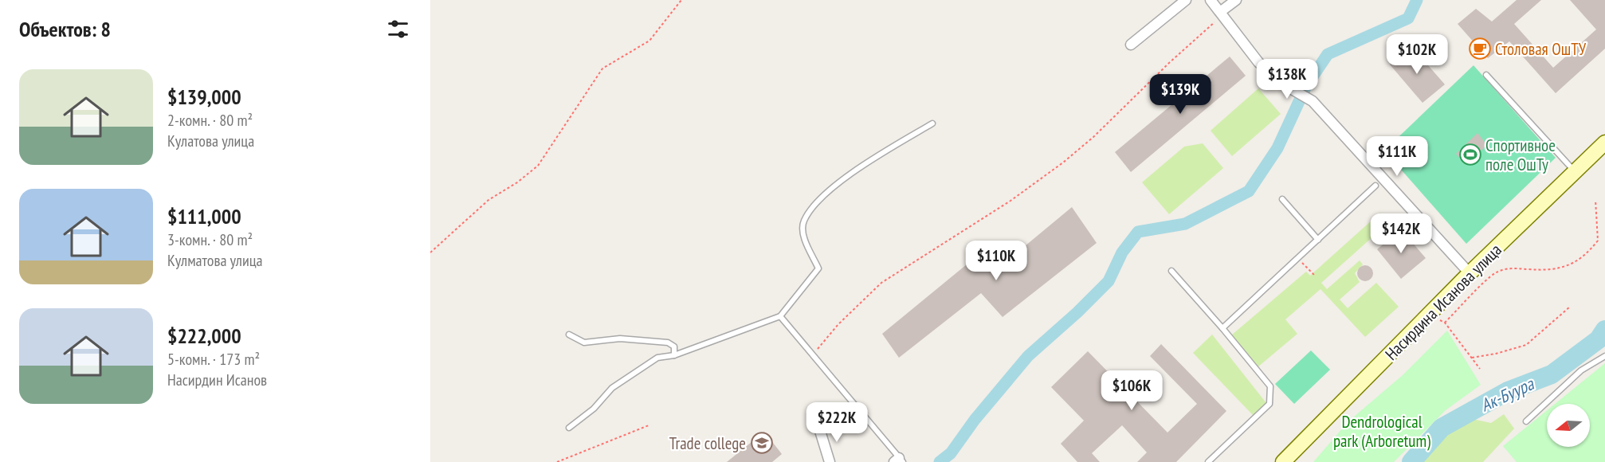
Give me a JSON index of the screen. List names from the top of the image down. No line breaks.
{"streets":{"main road":["Насирдина Исанова улица"]},"water":["Ак-Буура"],"parks":["Dendrological park (Arboretum)"],"places":{"cafe":["Столовая ОшТУ"],"sports":["Спортивное поле ОшТу"],"school or university":["Trade college"]},"north":"left","page":{"heading":"Объектов: 8","price":["$102K","$138K","$139K","$111K","$142K","$110K","$106K","$222K"],"list":[{"name":"$139,000","note":"2-комн. · 80 m² · Кулатова улица"},{"name":"$111,000","note":"3-комн. · 80 m² · Кулматова улица"},{"name":"$222,000","note":"5-комн. · 173 m² · Насирдин Исанов"}]}}
